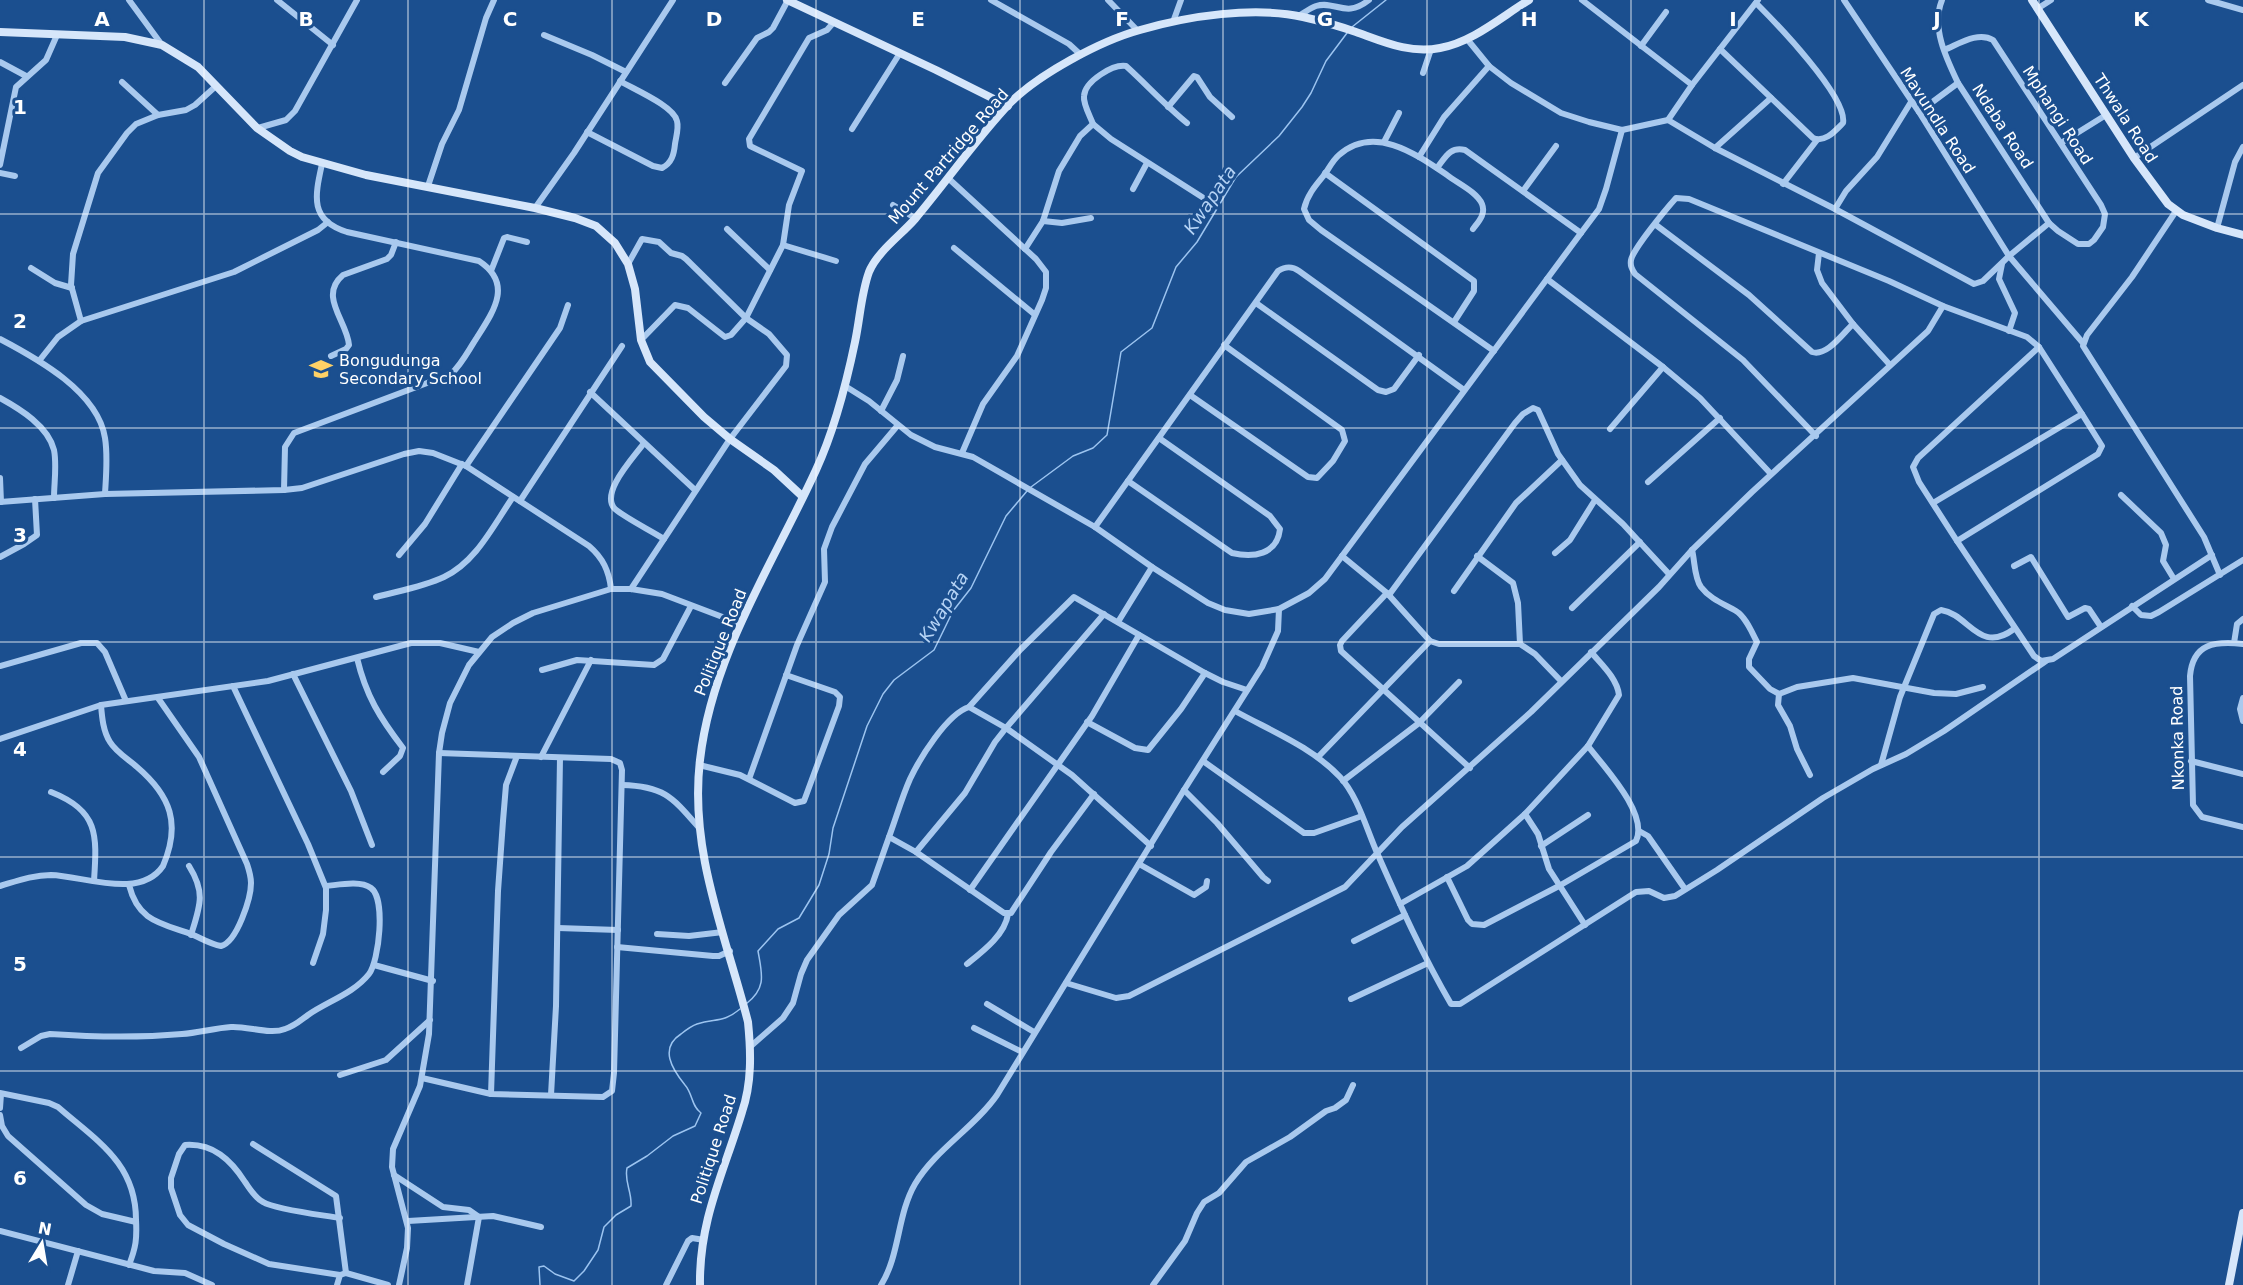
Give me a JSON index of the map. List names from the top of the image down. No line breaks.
{"streets":{"street":["Mphangi Road","Thwala Road","Mavundla Road","Ndaba Road","Mount Partridge Road","Politique Road","Nkonka Road"]},"crossings":[["Mphangi Road","Ndaba Road"],["Mount Partridge Road","Politique Road"]],"water":["Kwapata"],"places":{"school or university":["Bongudunga Secondary School"]},"north":"top","grid":{"columns":["A","B","C","D","E","F","G","H","I","J","K"],"rows":["1","2","3","4","5","6"]}}
